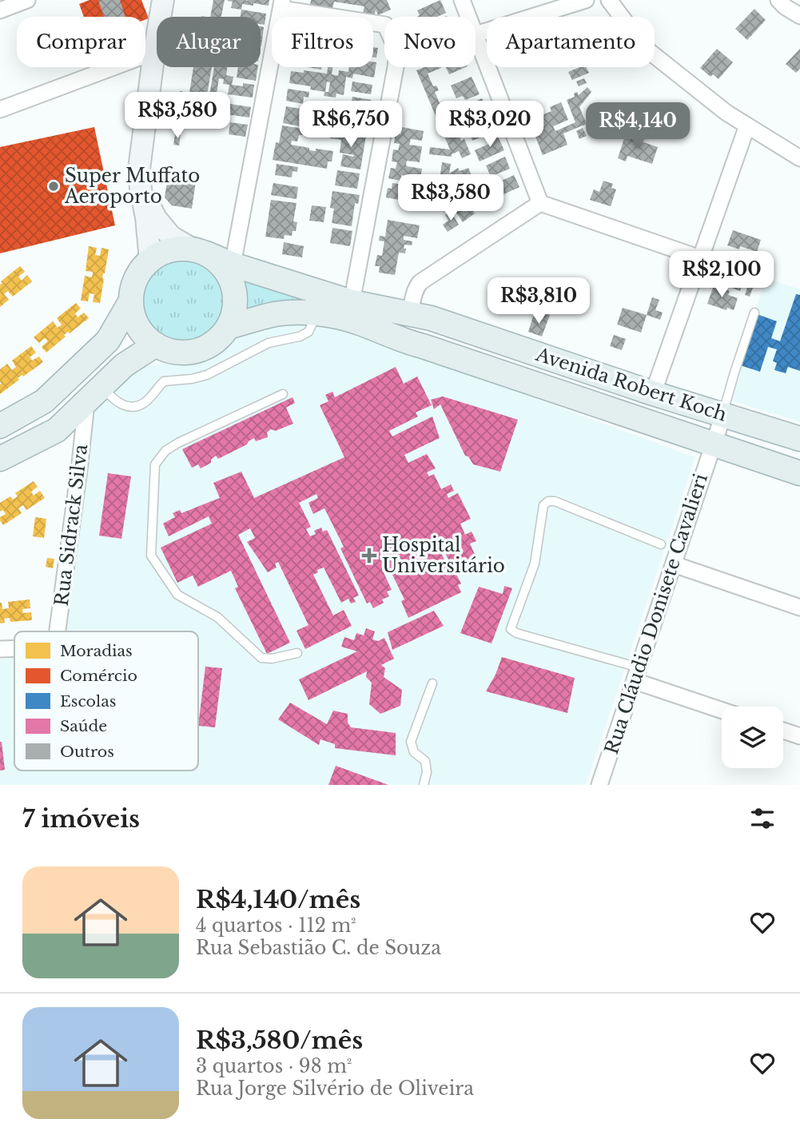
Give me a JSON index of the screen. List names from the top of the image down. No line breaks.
{"streets":{"main road":["Avenida Robert Koch"],"street":["Rua Sidrack Silva","Rua Cláudio Donisete Cavalieri"]},"crossings":[["Avenida Robert Koch","Rua Cláudio Donisete Cavalieri"]],"places":{"other":["Super Muffato Aeroporto"],"health":["Hospital Universitário"]},"legend":["Moradias","Comércio","Escolas","Saúde","Outros"],"page":{"chip":["Comprar","Alugar","Filtros","Novo","Apartamento"],"price":["R$3,580","R$6,750","R$3,020","R$4,140","R$3,580","R$2,100","R$3,810"],"heading":"7 imóveis","list":[{"name":"R$4,140/mês","note":"4 quartos · 112 m² · Rua Sebastião C. de Souza"},{"name":"R$3,580/mês","note":"3 quartos · 98 m² · Rua Jorge Silvério de Oliveira"}]}}
